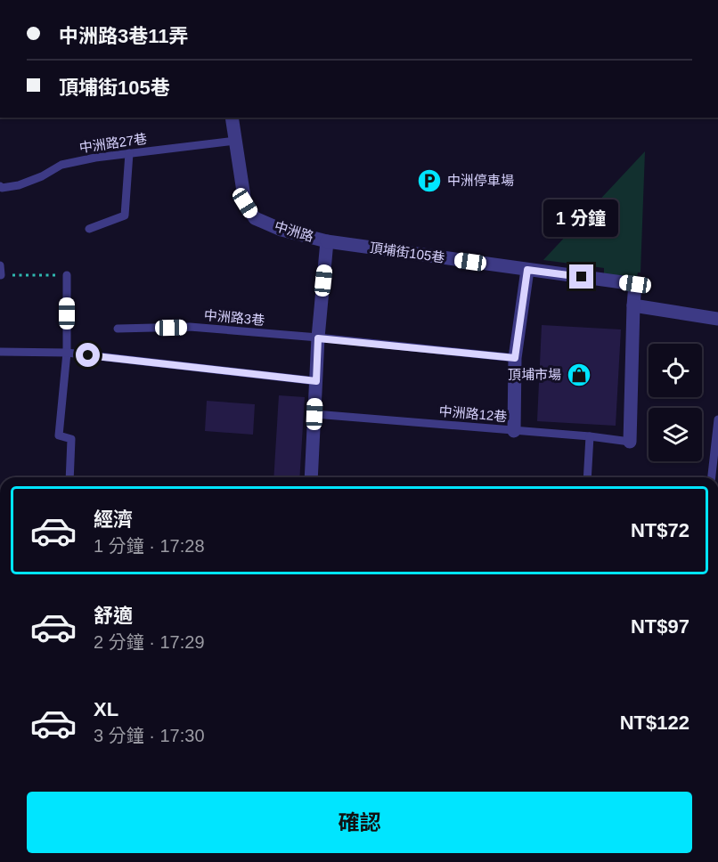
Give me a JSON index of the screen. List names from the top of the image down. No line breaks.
{"streets":{"street":["中洲路","頂埔街105巷"],"lane":["中洲路27巷","中洲路3巷","中洲路12巷"]},"crossings":[["中洲路27巷","中洲路"],["中洲路","頂埔街105巷"],["中洲路","中洲路3巷"],["中洲路","中洲路12巷"]],"places":{"parking":["中洲停車場"],"shop":["頂埔市場"]},"page":{"banner":["中洲路3巷11弄","頂埔街105巷"],"bubble":"1 分鐘","list":[{"name":"經濟","note":"1 分鐘 · 17:28","value":"NT$72"},{"name":"舒適","note":"2 分鐘 · 17:29","value":"NT$97"},{"name":"XL","note":"3 分鐘 · 17:30","value":"NT$122"}],"buttons":"確認"}}
